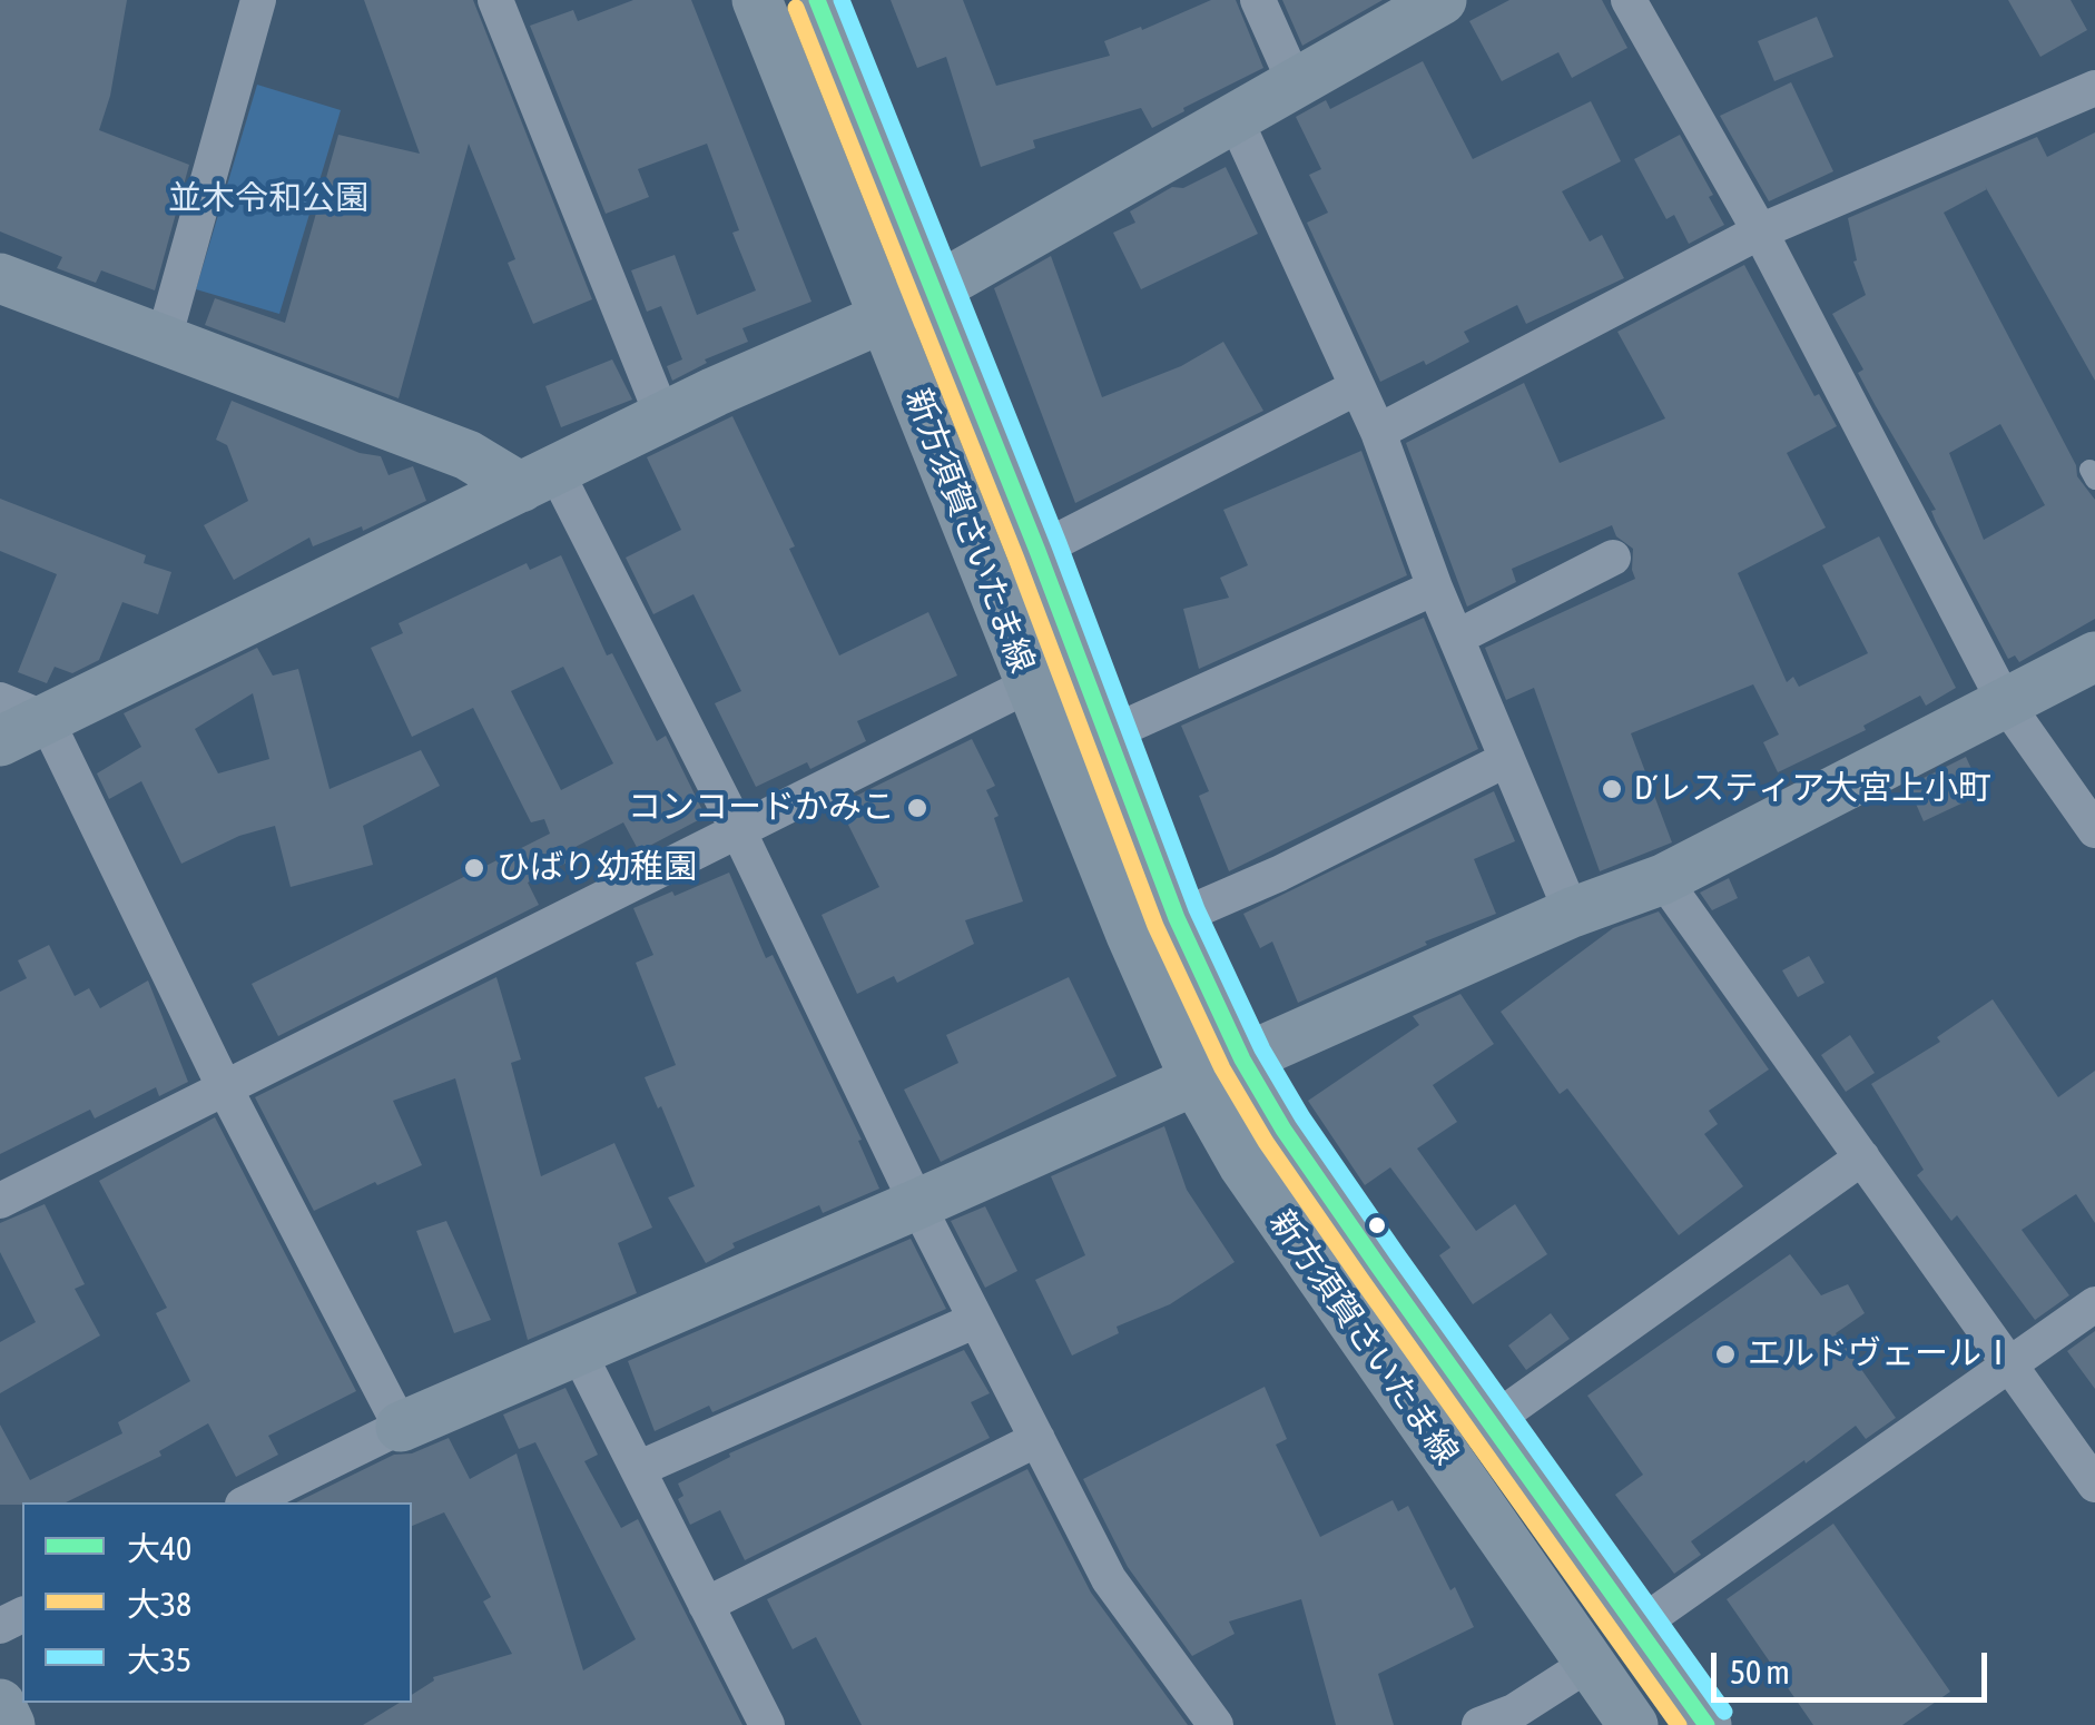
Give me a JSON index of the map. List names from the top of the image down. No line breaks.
{"streets":{"street":["新方須賀さいたま線"]},"parks":["並木令和公園"],"places":["D´レスティア大宮上小町","コンコードかみこ","ひばり幼稚園","エルドヴェールⅠ"],"lines":["transit line 大40","transit line 大35","transit line 大38"],"legend":["大40","大38","大35"],"scale_bar":"50 m"}
